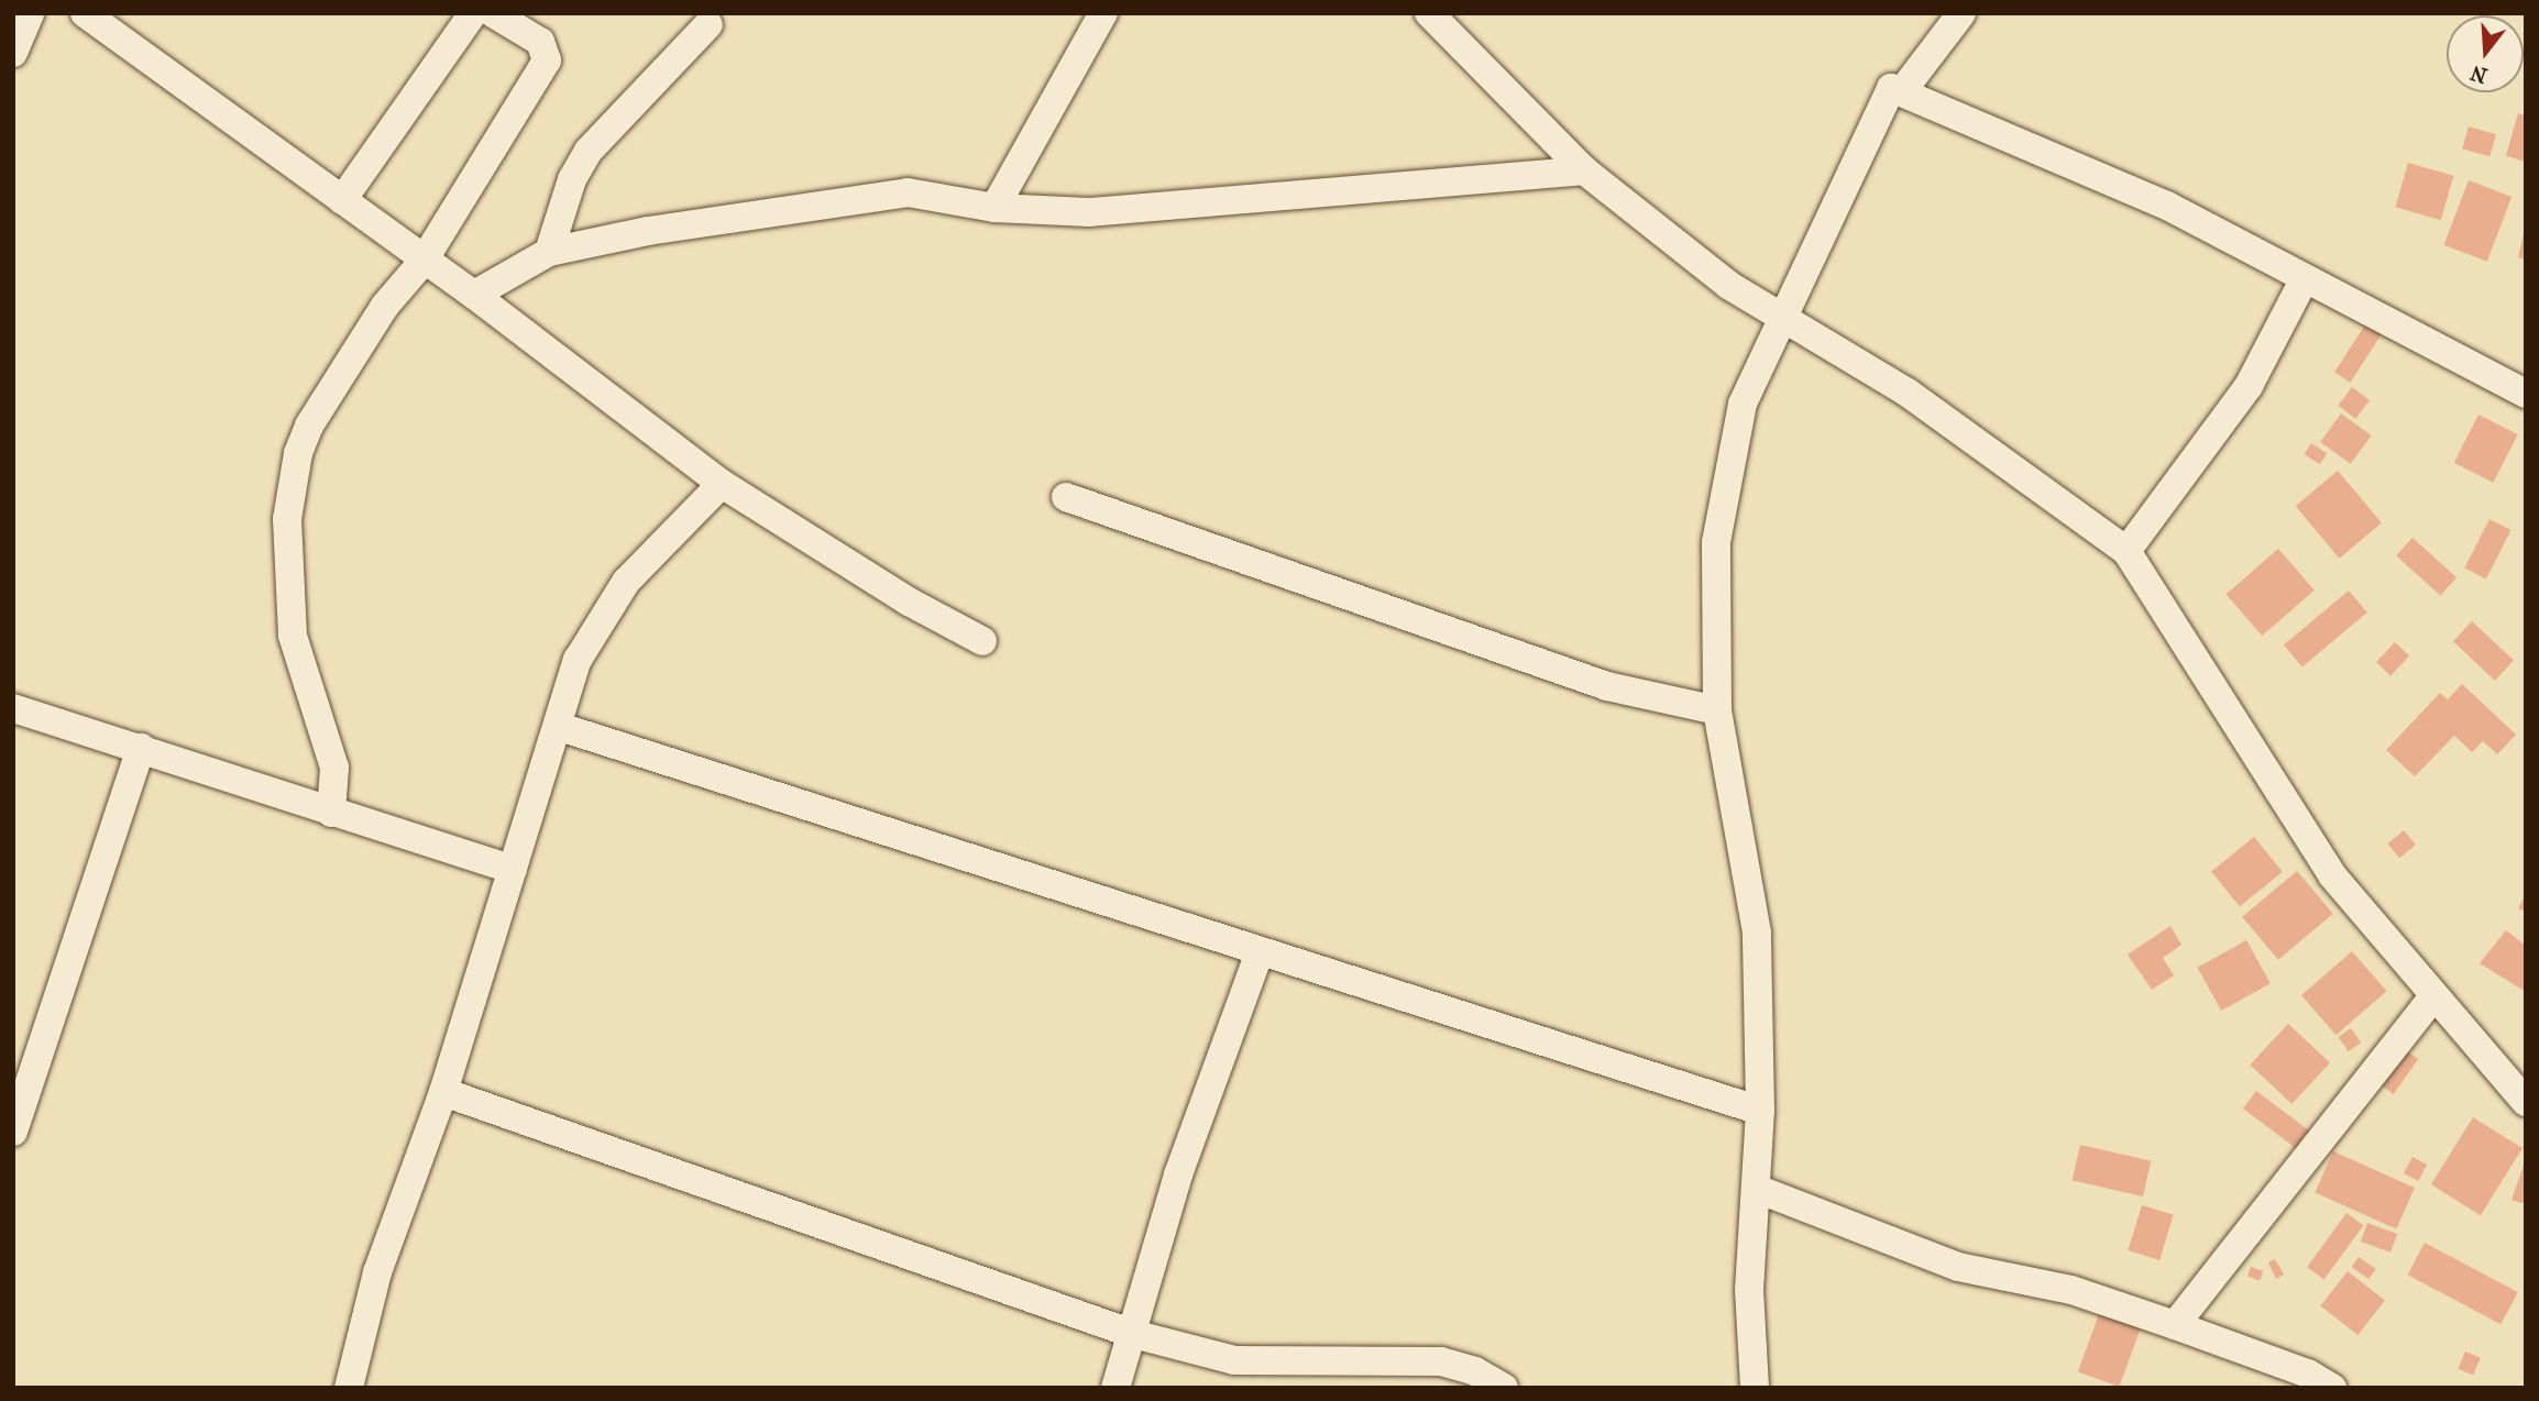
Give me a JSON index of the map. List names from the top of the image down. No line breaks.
{"north":"bottom"}
